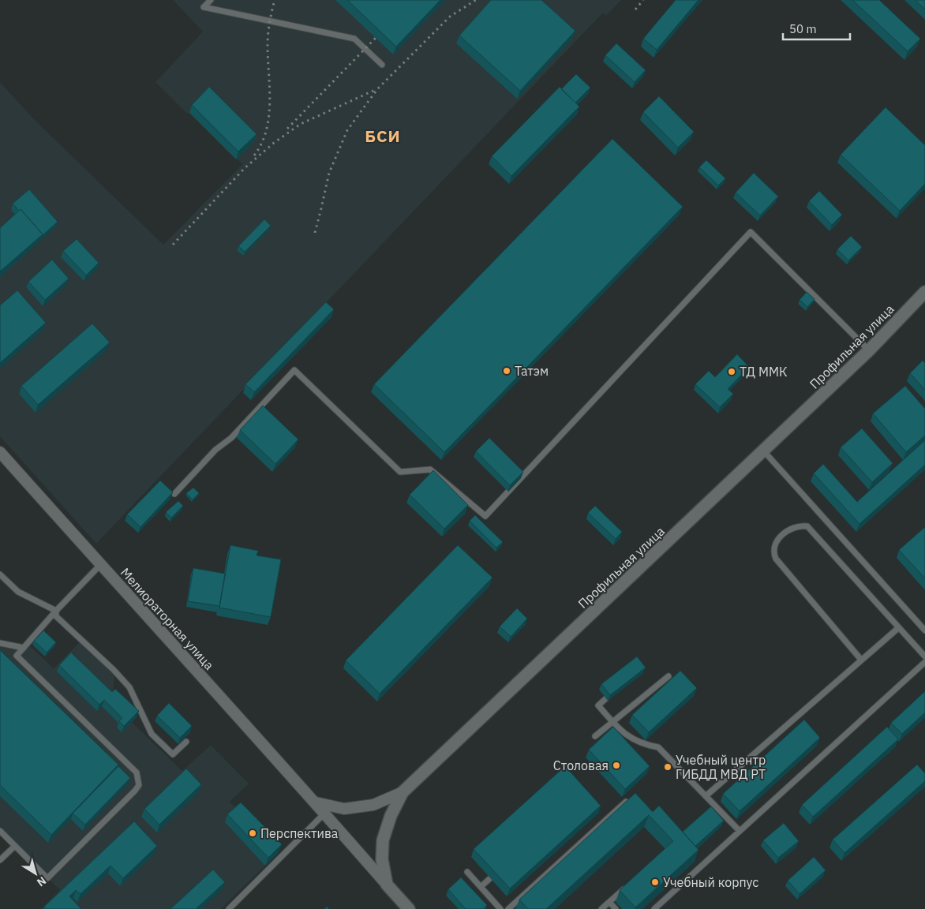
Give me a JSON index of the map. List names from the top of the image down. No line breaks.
{"streets":{"street":["Профильная улица","Мелиораторная улица"]},"crossings":[["Профильная улица","Мелиораторная улица"]],"districts":["БСИ"],"places":["Татэм","ТД ММК","Столовая","Учебный центр ГИБДД МВД РТ","Перспектива","Учебный корпус"],"scale_bar":"50 m","north":"bottom right"}
